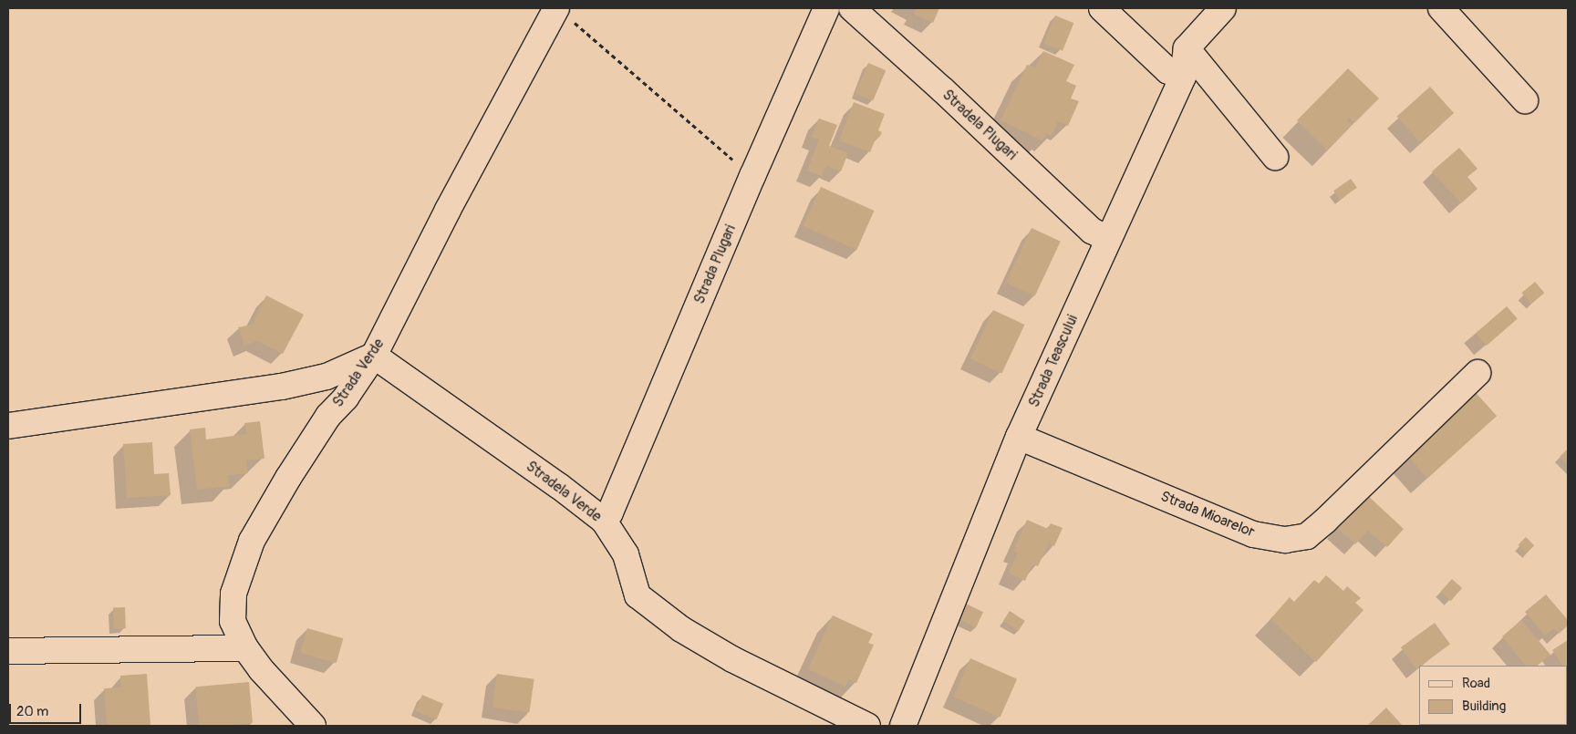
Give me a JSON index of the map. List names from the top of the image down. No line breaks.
{"streets":{"street":["Stradela Plugari","Strada Plugari","Strada Teascului","Strada Verde","Stradela Verde","Strada Mioarelor"]},"crossings":[["Stradela Plugari","Strada Teascului"],["Strada Plugari","Stradela Verde"],["Strada Teascului","Strada Mioarelor"],["Strada Verde","Stradela Verde"]],"legend":["Road","Building"],"scale_bar":"20 m"}
